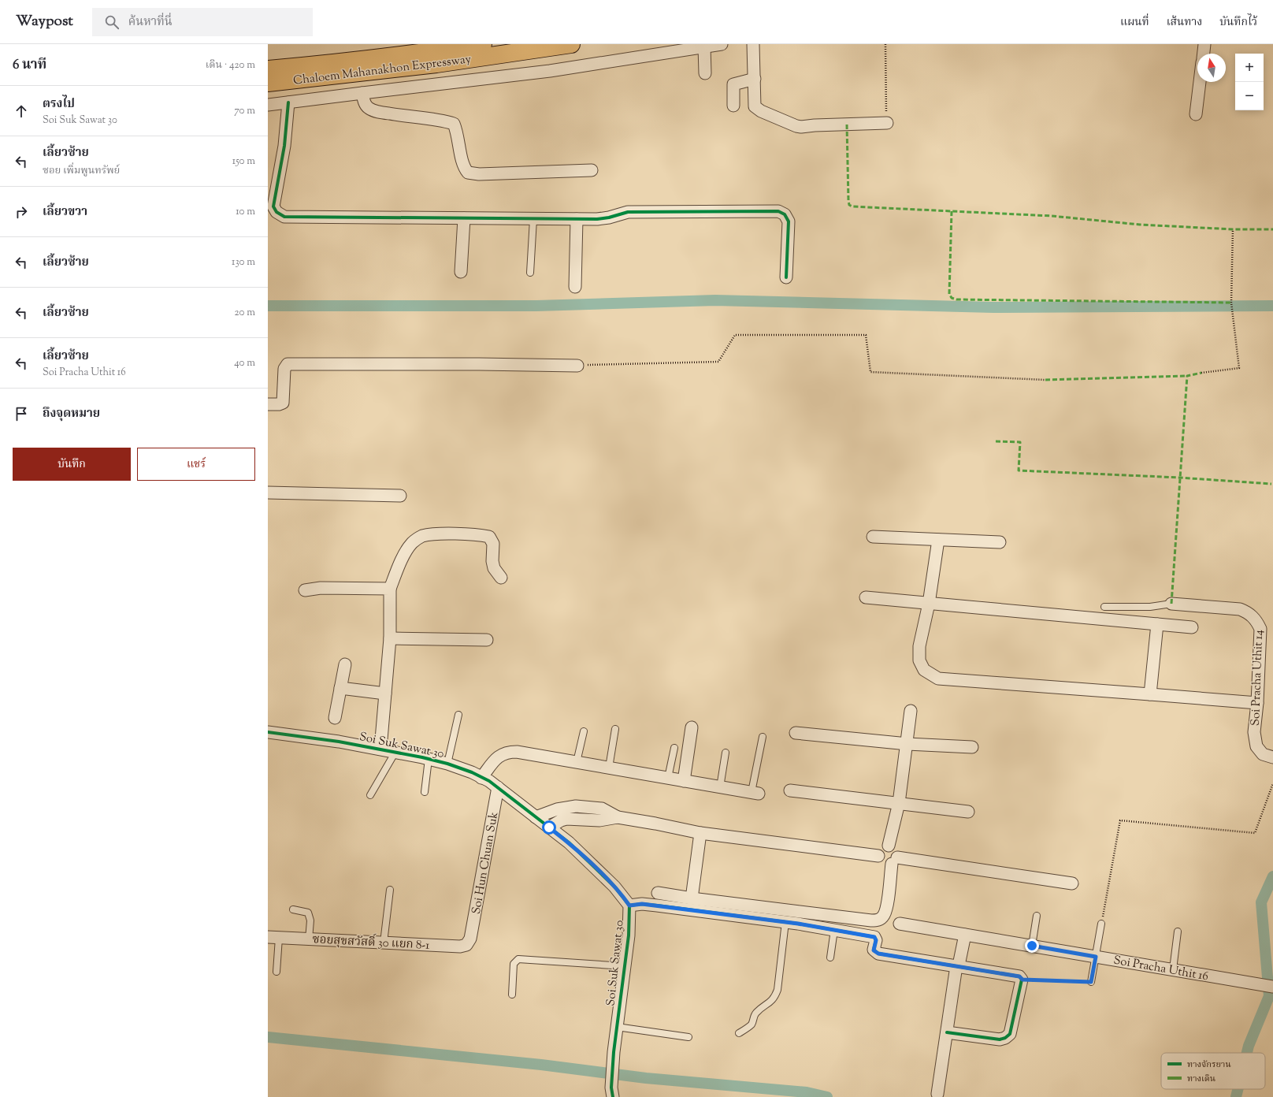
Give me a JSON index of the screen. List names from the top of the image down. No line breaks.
{"streets":{"highway":["Chaloem Mahanakhon Expressway"],"street":["Soi Pracha Uthit 14","Soi Suk Sawat 30","Soi Hun Chuan Suk","ซอยสุขสวัสดิ์ 30 แยก 8-1","Soi Pracha Uthit 16"]},"crossings":[["Soi Suk Sawat 30","Soi Hun Chuan Suk"],["Soi Hun Chuan Suk","ซอยสุขสวัสดิ์ 30 แยก 8-1"]],"legend":["ทางจักรยาน","ทางเดิน"],"north":"top","page":{"header":"Waypost","search":"ค้นหาที่นี่","nav":["แผนที่","เส้นทาง","บันทึกไว้"],"heading":["6 นาที","เดิน · 420 m"],"map_buttons":["+","−"],"list":[["ตรงไป","Soi Suk Sawat 30","70 m"],["เลี้ยวซ้าย","ซอย เพิ่มพูนทรัพย์","150 m"],["เลี้ยวขวา","10 m"],["เลี้ยวซ้าย","130 m"],["เลี้ยวซ้าย","20 m"],["เลี้ยวซ้าย","Soi Pracha Uthit 16","40 m"],"ถึงจุดหมาย"],"buttons":["บันทึก","แชร์"]}}
